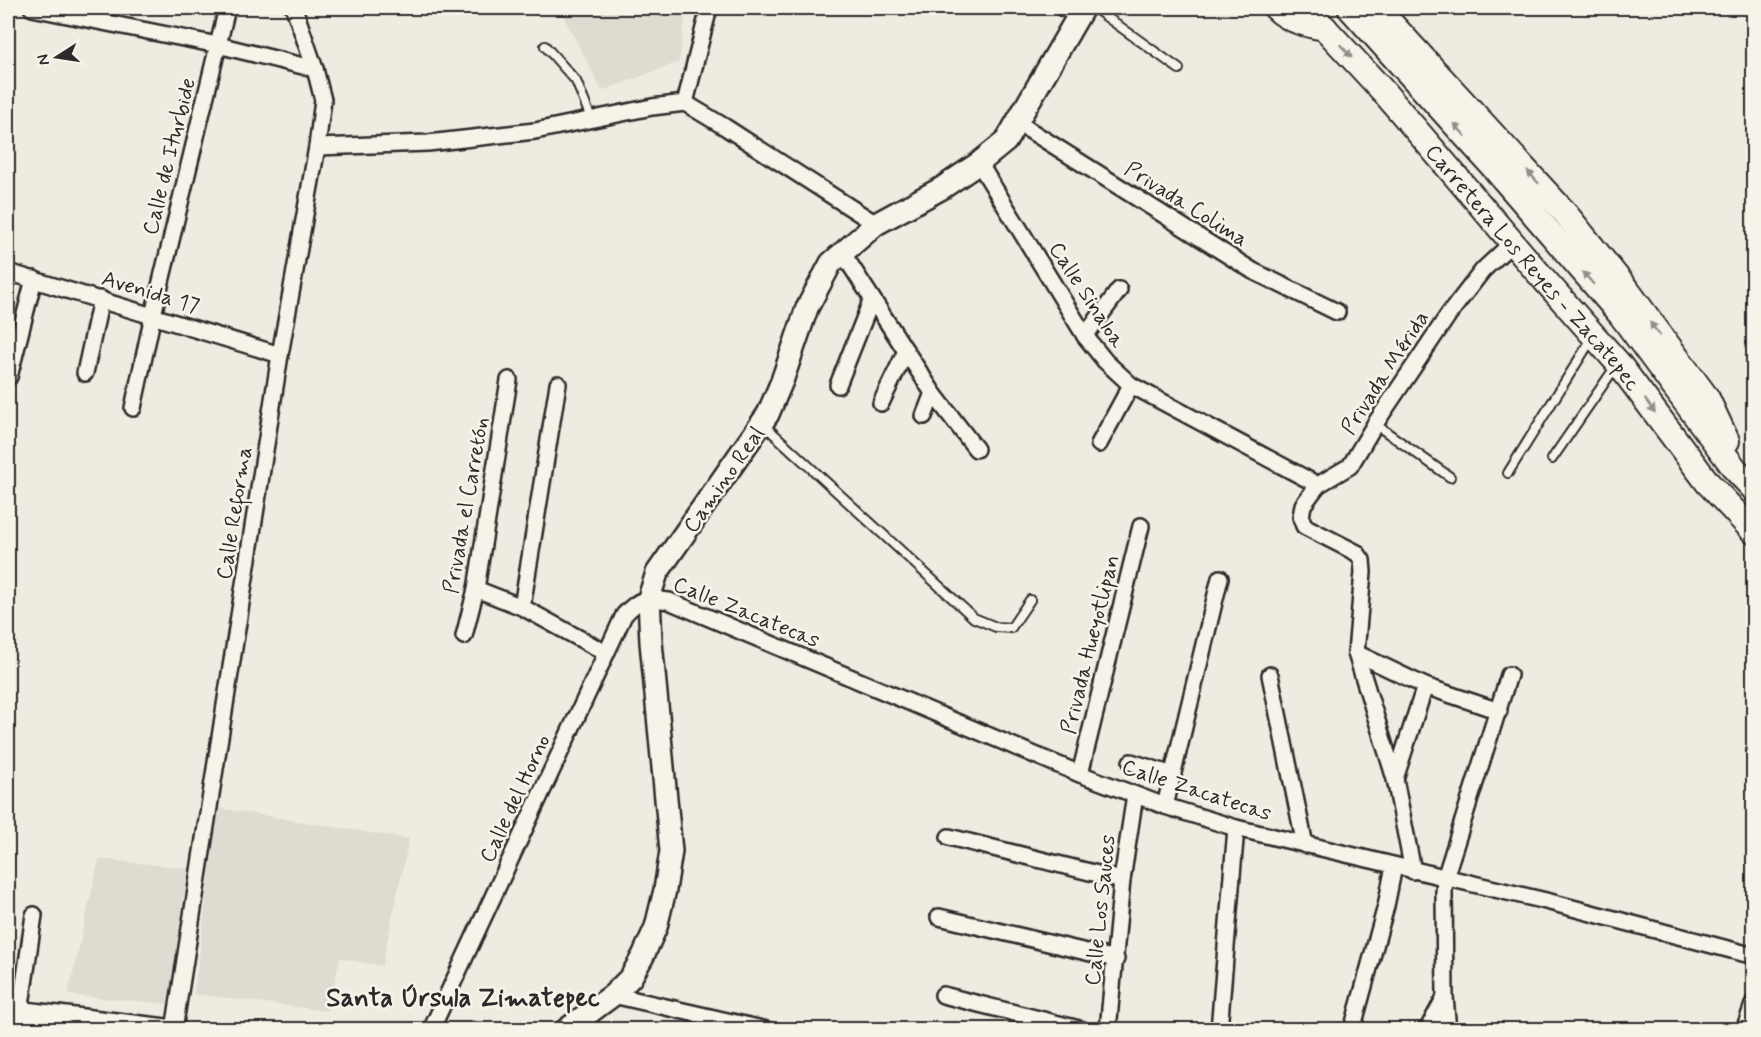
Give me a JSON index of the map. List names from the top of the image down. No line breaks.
{"streets":{"main road":["Carretera Los Reyes - Zacatepec","Camino Real"],"street":["Calle de Iturbide","Privada Colima","Avenida 17","Calle Sinaloa","Privada Mérida","Privada el Carretón","Calle Reforma","Calle Zacatecas","Privada Hueyotlipan","Calle del Horno","Calle Los Sauces"]},"crossings":[["Calle de Iturbide","Avenida 17"],["Privada Colima","Camino Real"],["Carretera Los Reyes - Zacatepec","Privada Mérida"],["Avenida 17","Calle Reforma"],["Calle Sinaloa","Privada Mérida"],["Calle Sinaloa","Camino Real"],["Camino Real","Calle Zacatecas"],["Camino Real","Calle del Horno"],["Calle Zacatecas","Privada Hueyotlipan"],["Calle Zacatecas","Calle del Horno"],["Calle Zacatecas","Calle Los Sauces"]],"districts":["Santa Úrsula Zimatepec"],"north":"left"}
